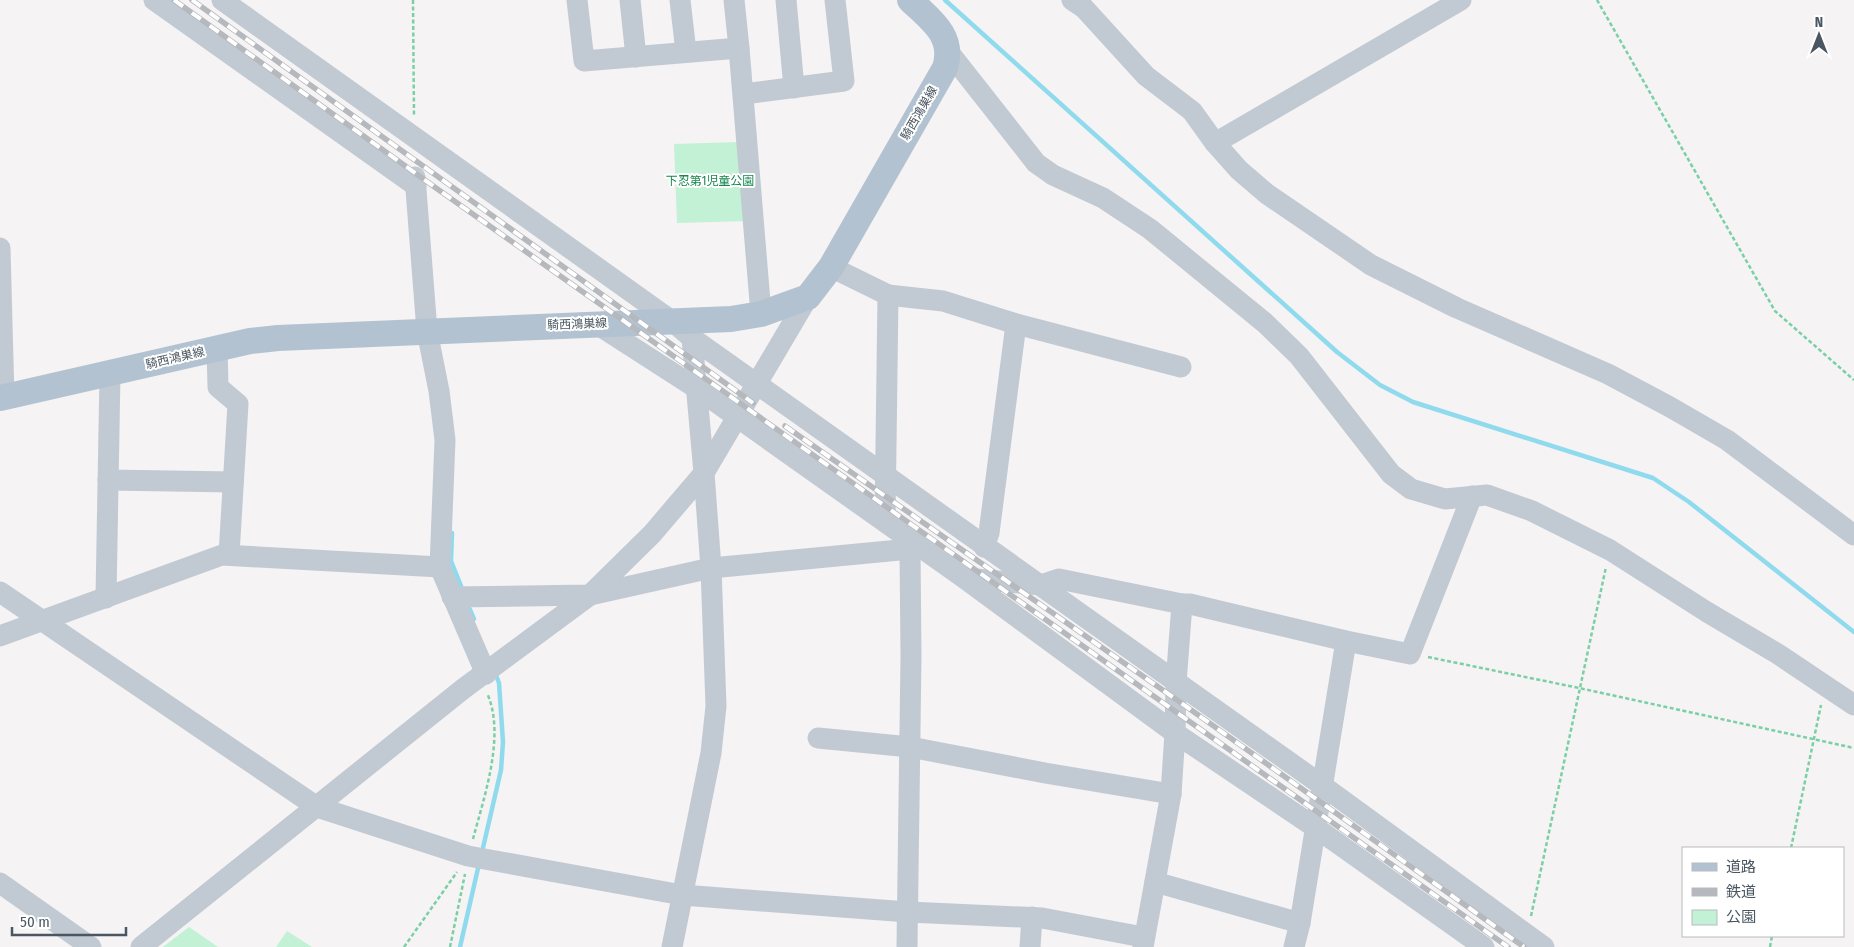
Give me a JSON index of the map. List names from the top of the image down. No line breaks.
{"streets":{"main road":["騎西鴻巣線"]},"parks":["下忍第1児童公園"],"legend":["道路","鉄道","公園"],"scale_bar":"50 m","north":"top"}
